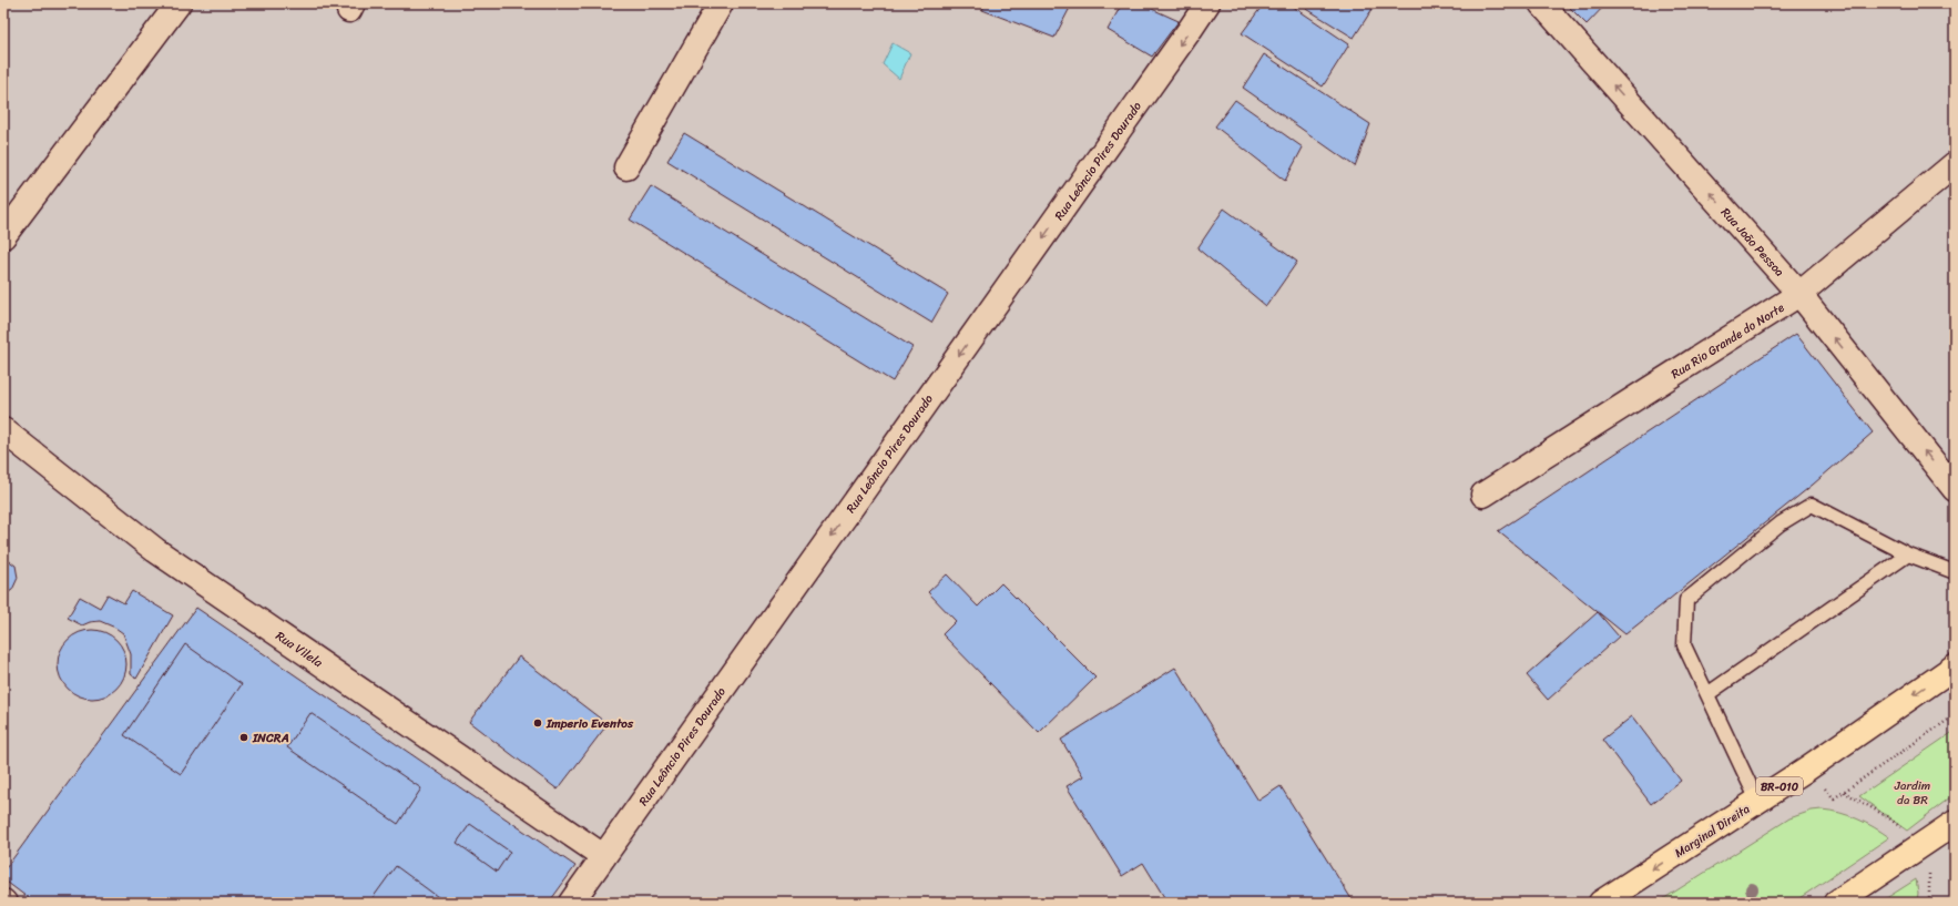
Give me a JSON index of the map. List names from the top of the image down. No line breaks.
{"streets":{"main road":["BR-010","Marginal Direita"],"street":["Rua Leôncio Pires Dourado","Rua João Pessoa","Rua Rio Grande do Norte","Rua Vilela"]},"crossings":[["Rua Leôncio Pires Dourado","Rua Vilela"],["Rua João Pessoa","Rua Rio Grande do Norte"]],"one_way":["Rua Leôncio Pires Dourado","Rua João Pessoa"],"parks":["Jardim da BR"],"places":["Imperio Eventos","INCRA"]}
